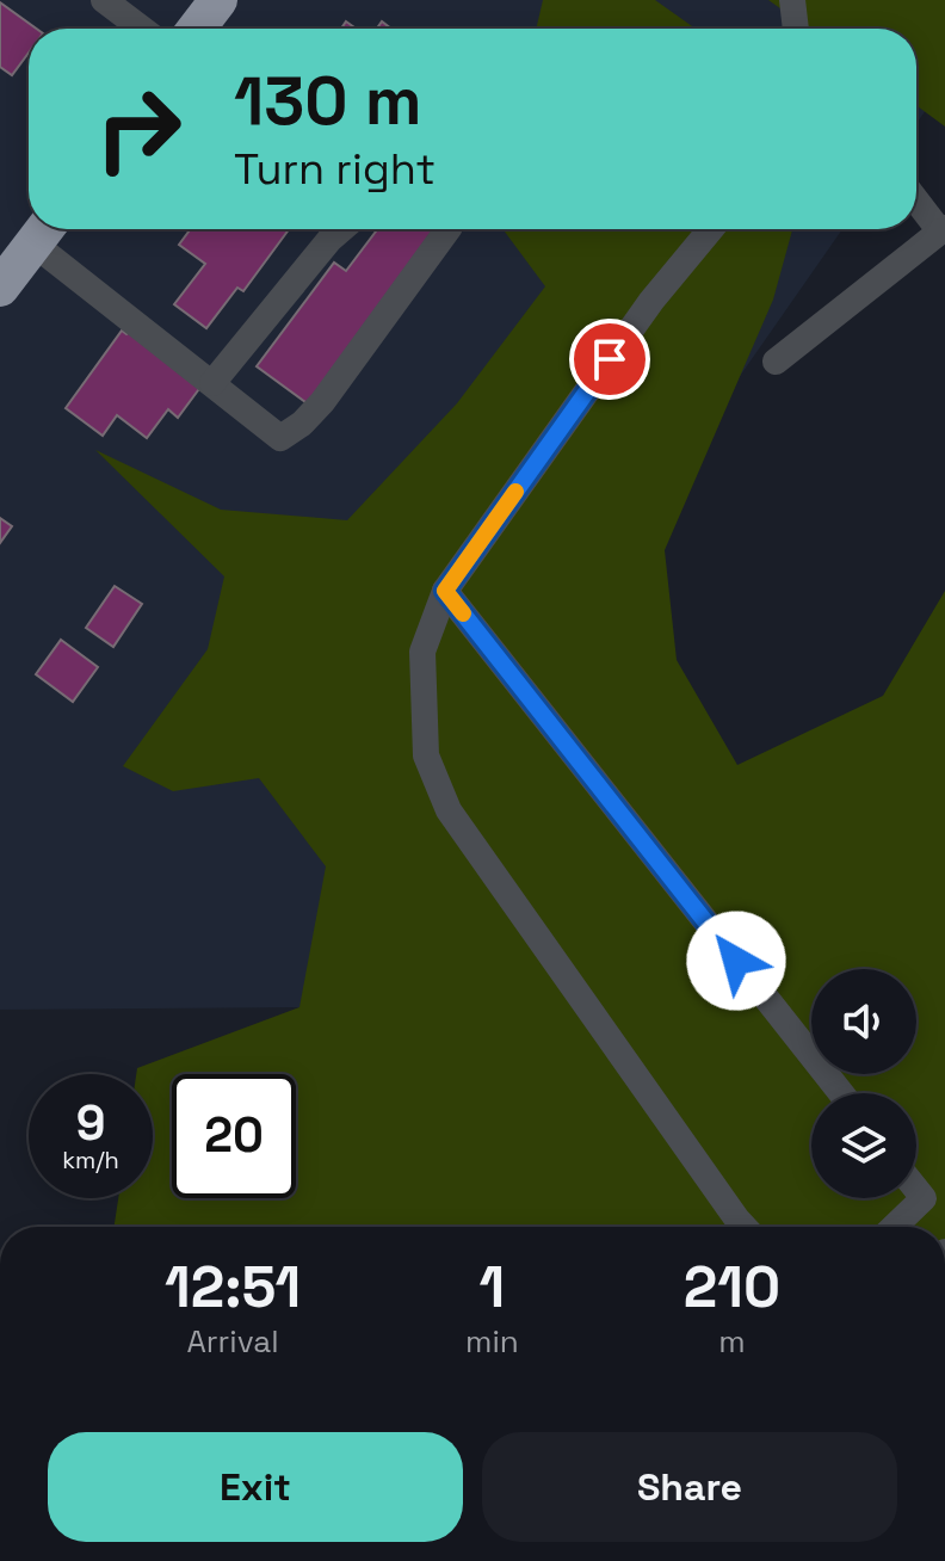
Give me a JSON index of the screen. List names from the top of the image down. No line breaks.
{"page":{"turn":["130 m","Turn right"],"speed":"9 km/h","limit":"20","eta":["12:51","Arrival","1","min","210","m"],"buttons":["Exit","Share"]}}
